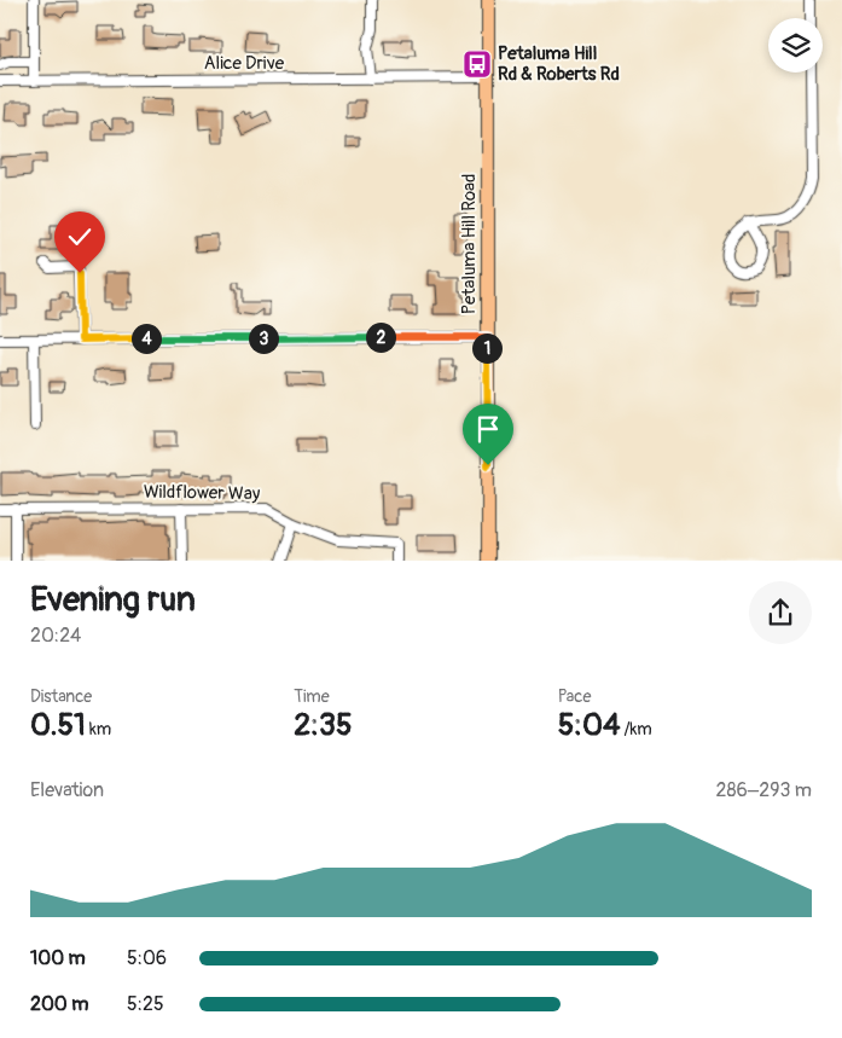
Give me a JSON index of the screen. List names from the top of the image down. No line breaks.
{"streets":{"main road":["Petaluma Hill Road"],"street":["Alice Drive","Wildflower Way"]},"crossings":[["Alice Drive","Petaluma Hill Road"]],"places":{"bus stop":["Petaluma Hill Rd & Roberts Rd"]},"page":{"pins":["2","3","4","1"],"heading":["Evening run","20:24"],"stats":[["Distance","0.51 km"],["Time","2:35"],["Pace","5:04 /km"]],"chart":["Elevation","286–293 m"],"list":[{"name":"100 m","note":"5:06"},{"name":"200 m","note":"5:25"}]}}
